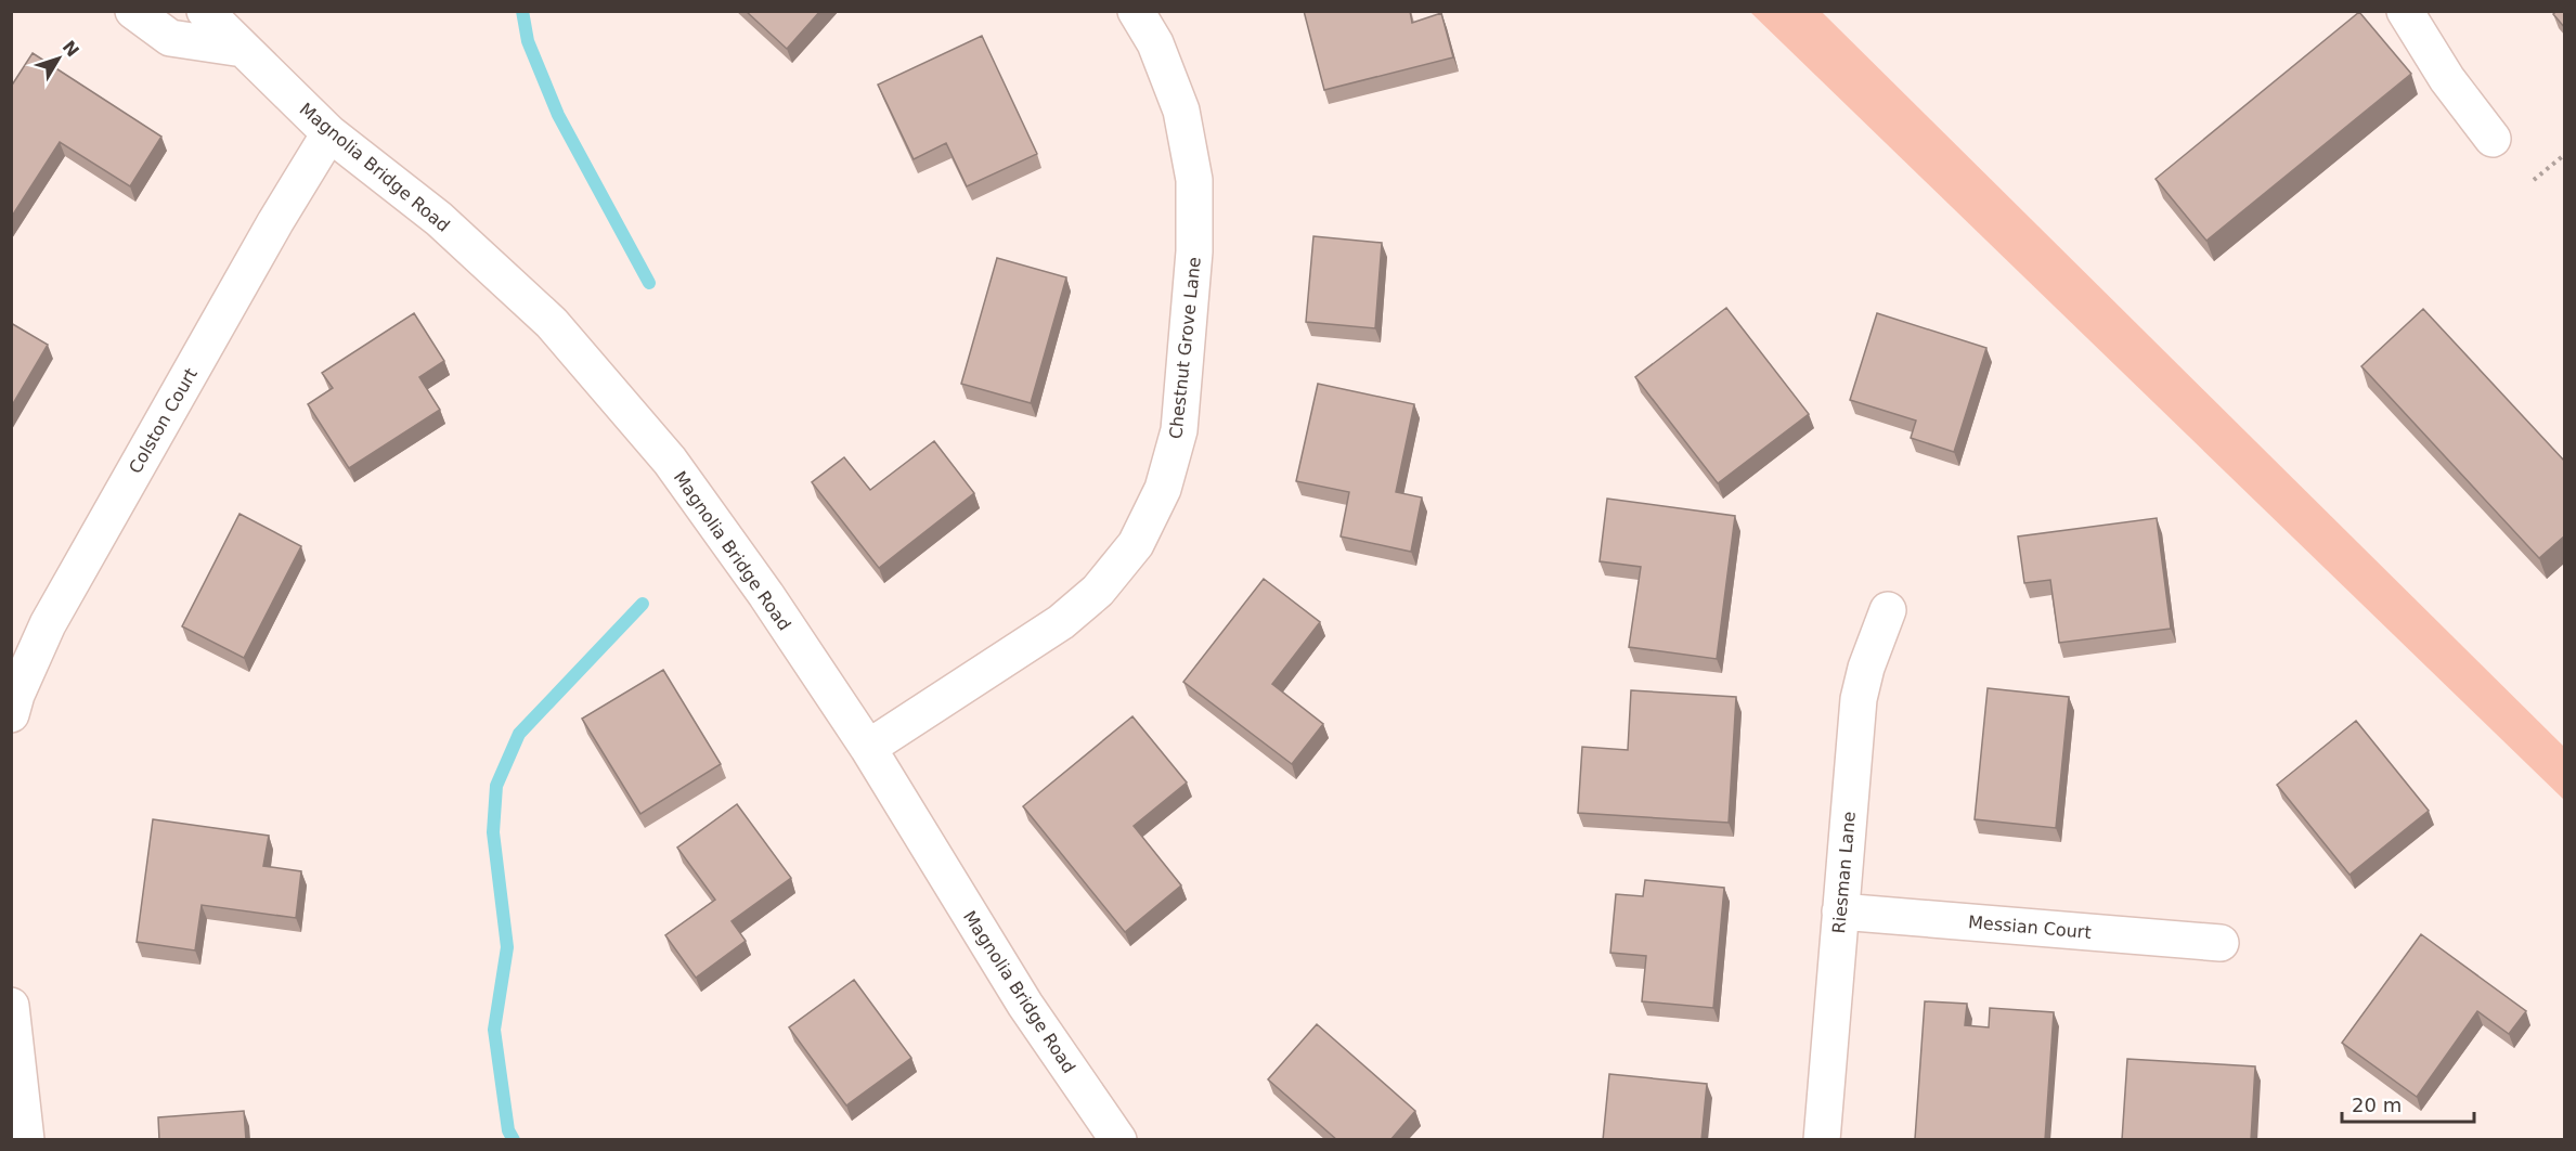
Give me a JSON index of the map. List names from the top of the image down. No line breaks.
{"streets":{"street":["Magnolia Bridge Road","Chestnut Grove Lane","Colston Court","Riesman Lane","Messian Court"]},"crossings":[["Magnolia Bridge Road","Chestnut Grove Lane"],["Magnolia Bridge Road","Colston Court"],["Riesman Lane","Messian Court"]],"scale_bar":"20 m","north":"top right"}
